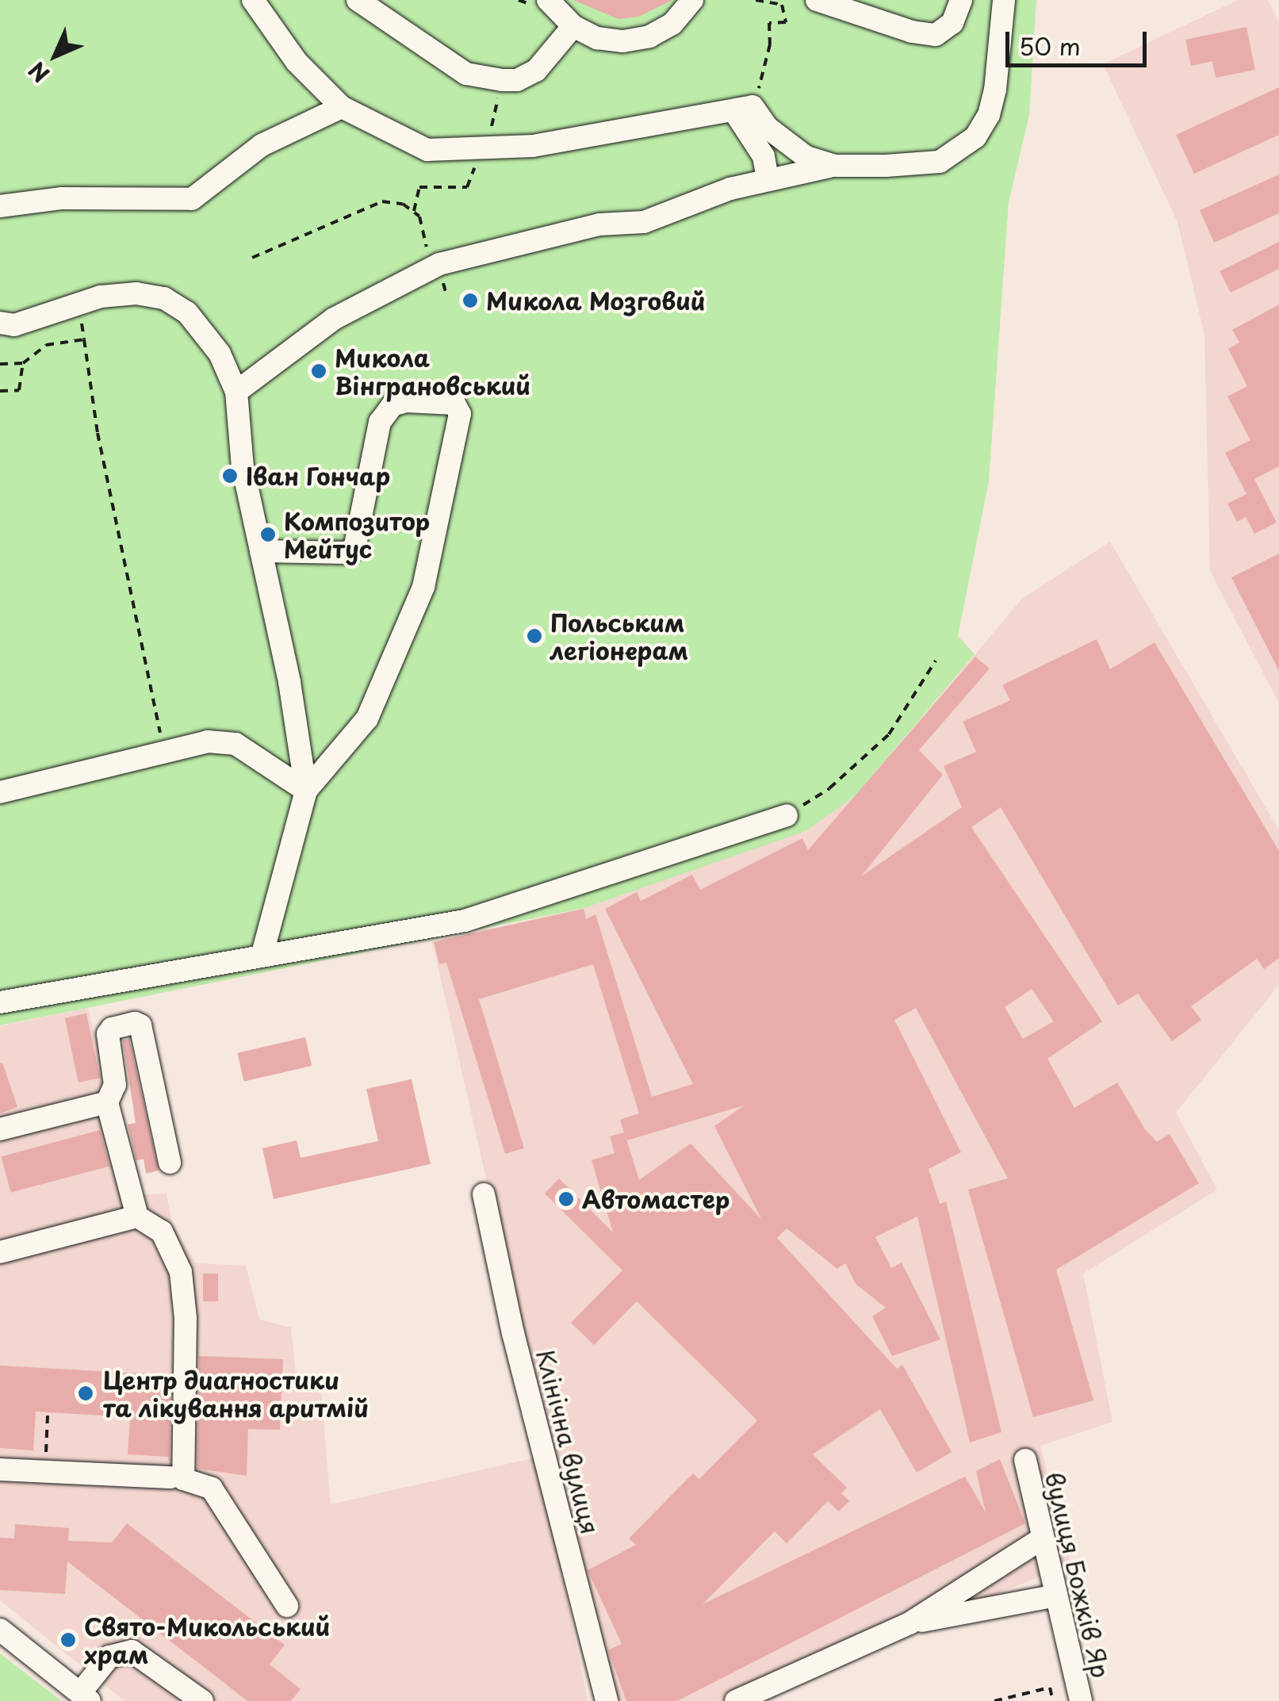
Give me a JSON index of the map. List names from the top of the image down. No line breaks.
{"streets":{"street":["Клінічна вулиця","вулиця Божків Яр"]},"places":["Микола Мозговий","Микола Вінграновський","Іван Гончар","Композитор Мейтус","Польським легіонерам","Автомастер","Центр диагностики та лікування аритмій","Свято-Микольський храм"],"scale_bar":"50 m","north":"bottom left"}
